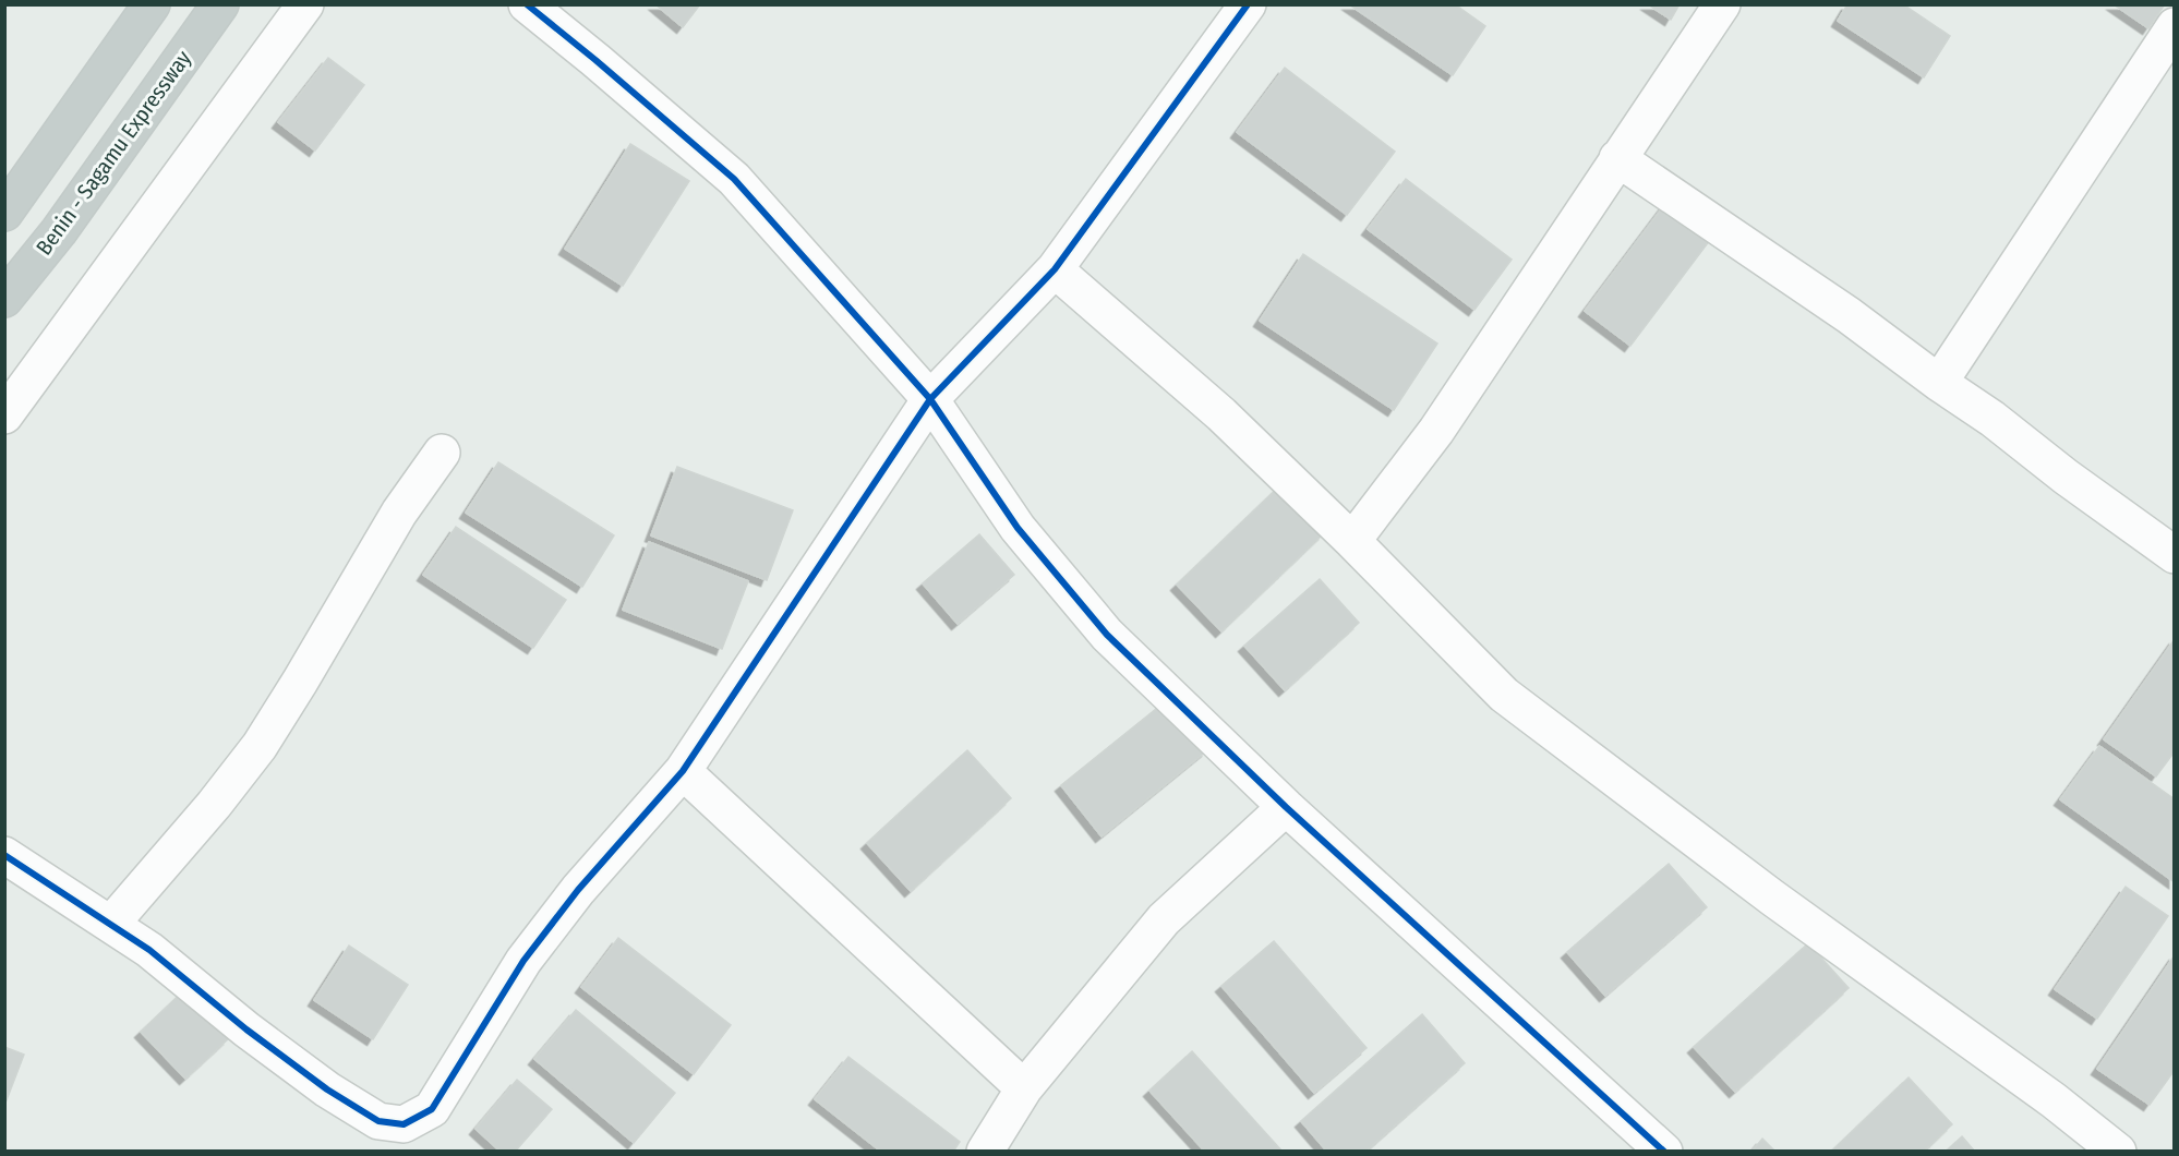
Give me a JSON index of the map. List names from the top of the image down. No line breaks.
{"streets":{"highway":["Benin - Sagamu Expressway"]}}
